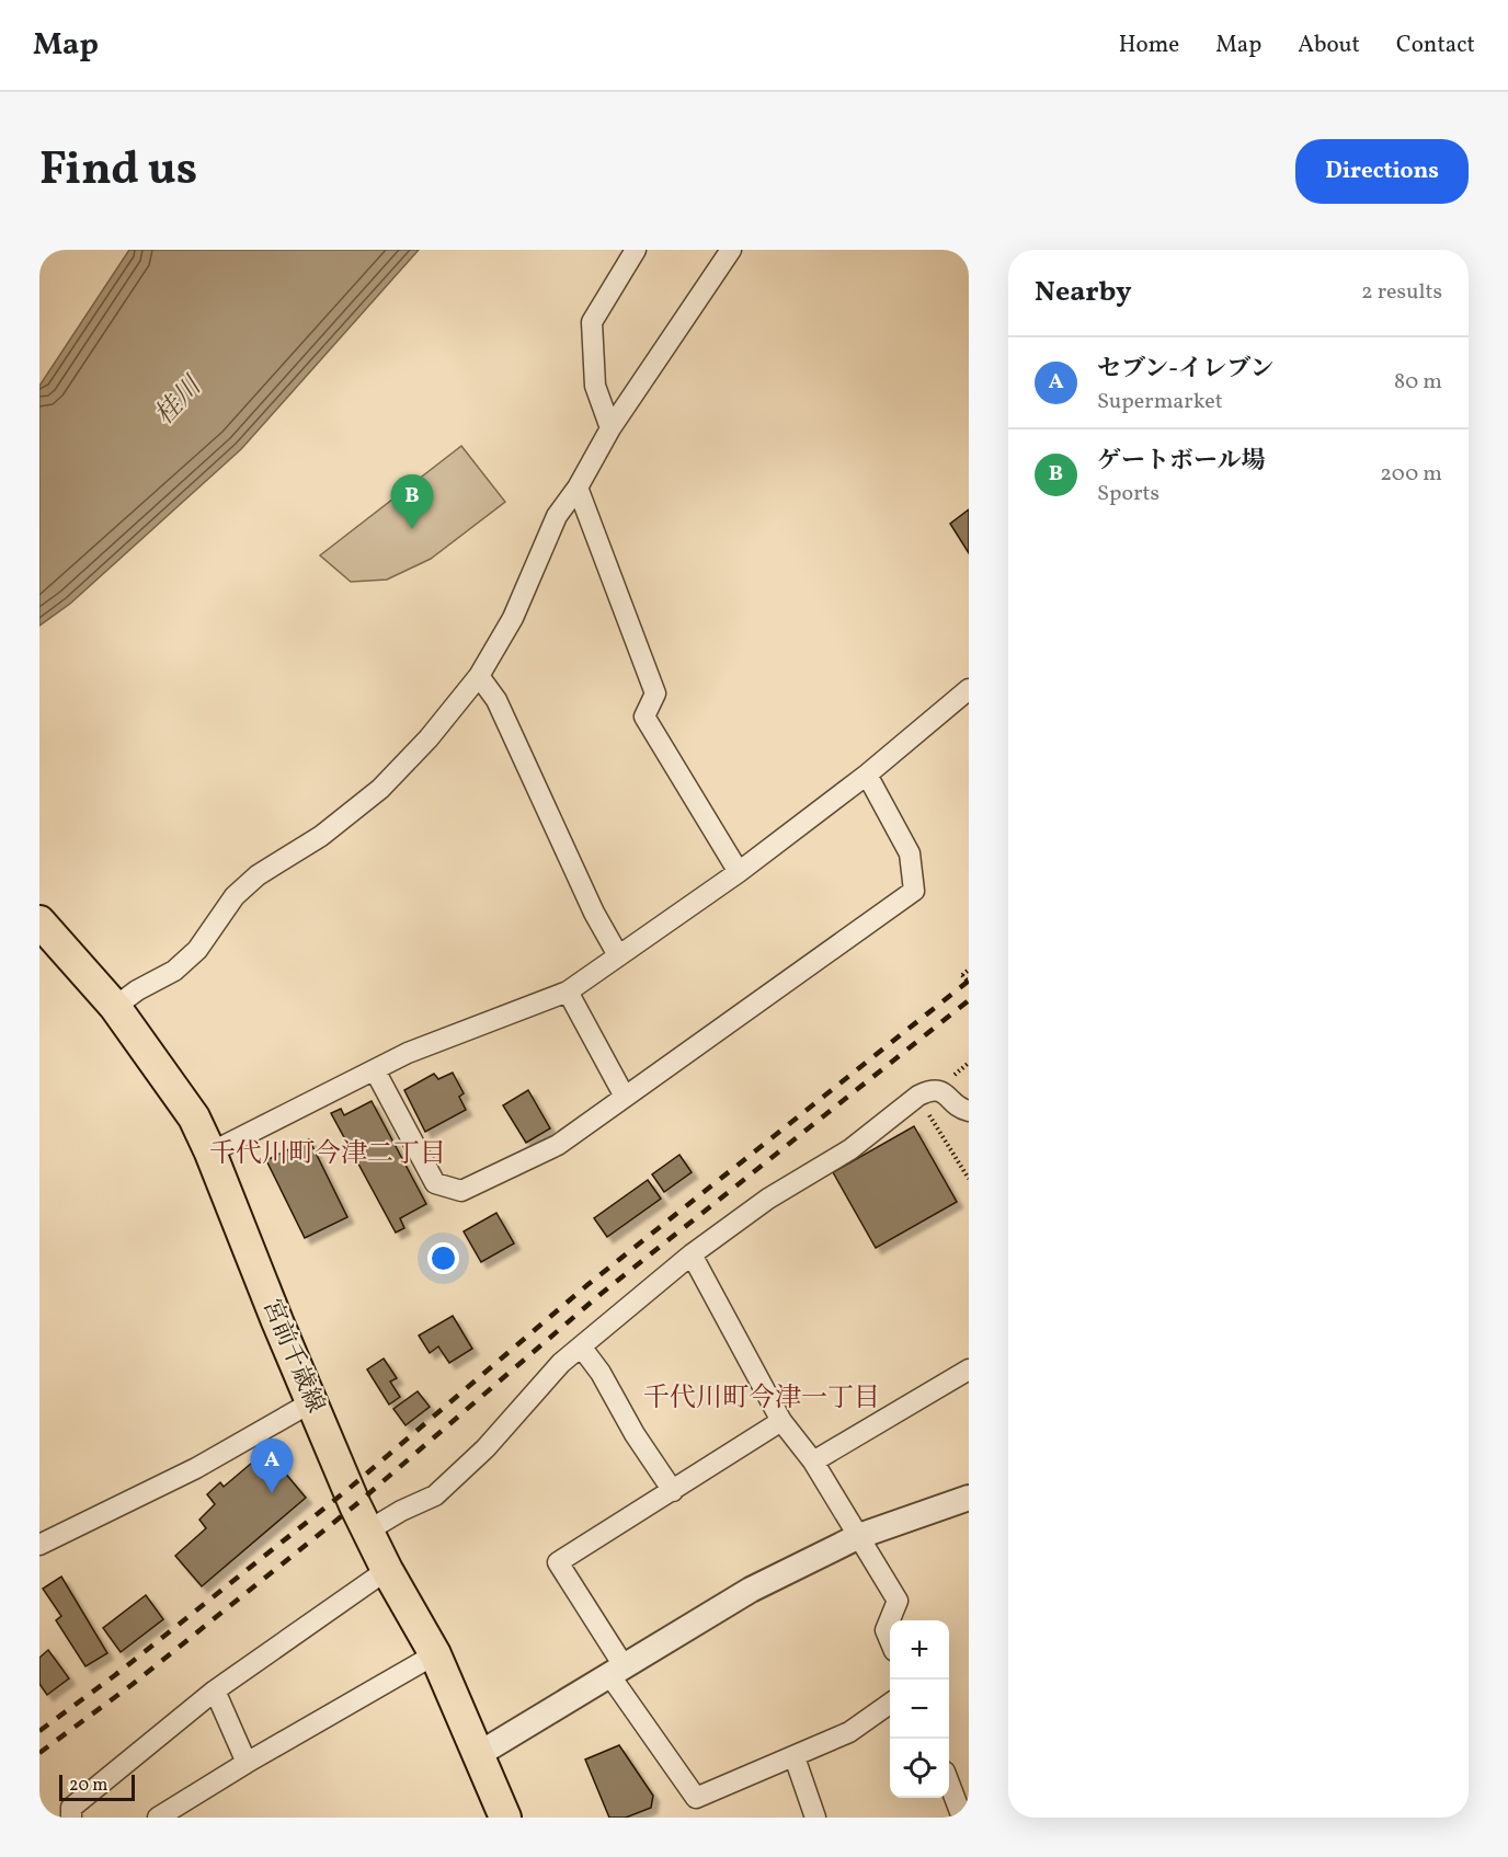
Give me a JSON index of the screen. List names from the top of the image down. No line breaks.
{"streets":{"main road":["宮前千歳線"]},"districts":["千代川町今津二丁目","千代川町今津一丁目"],"water":["桂川"],"scale_bar":"20 m","page":{"header":"Map","nav":["Home","Map","About","Contact"],"title":"Find us","buttons":"Directions","heading":["Nearby","2 results"],"list":[{"mark":"A","name":"セブン-イレブン","note":"Supermarket","value":"80 m"},{"mark":"B","name":"ゲートボール場","note":"Sports","value":"200 m"}],"pins":["B","A"],"map_buttons":["+","−"],"scale":"20 m"}}
